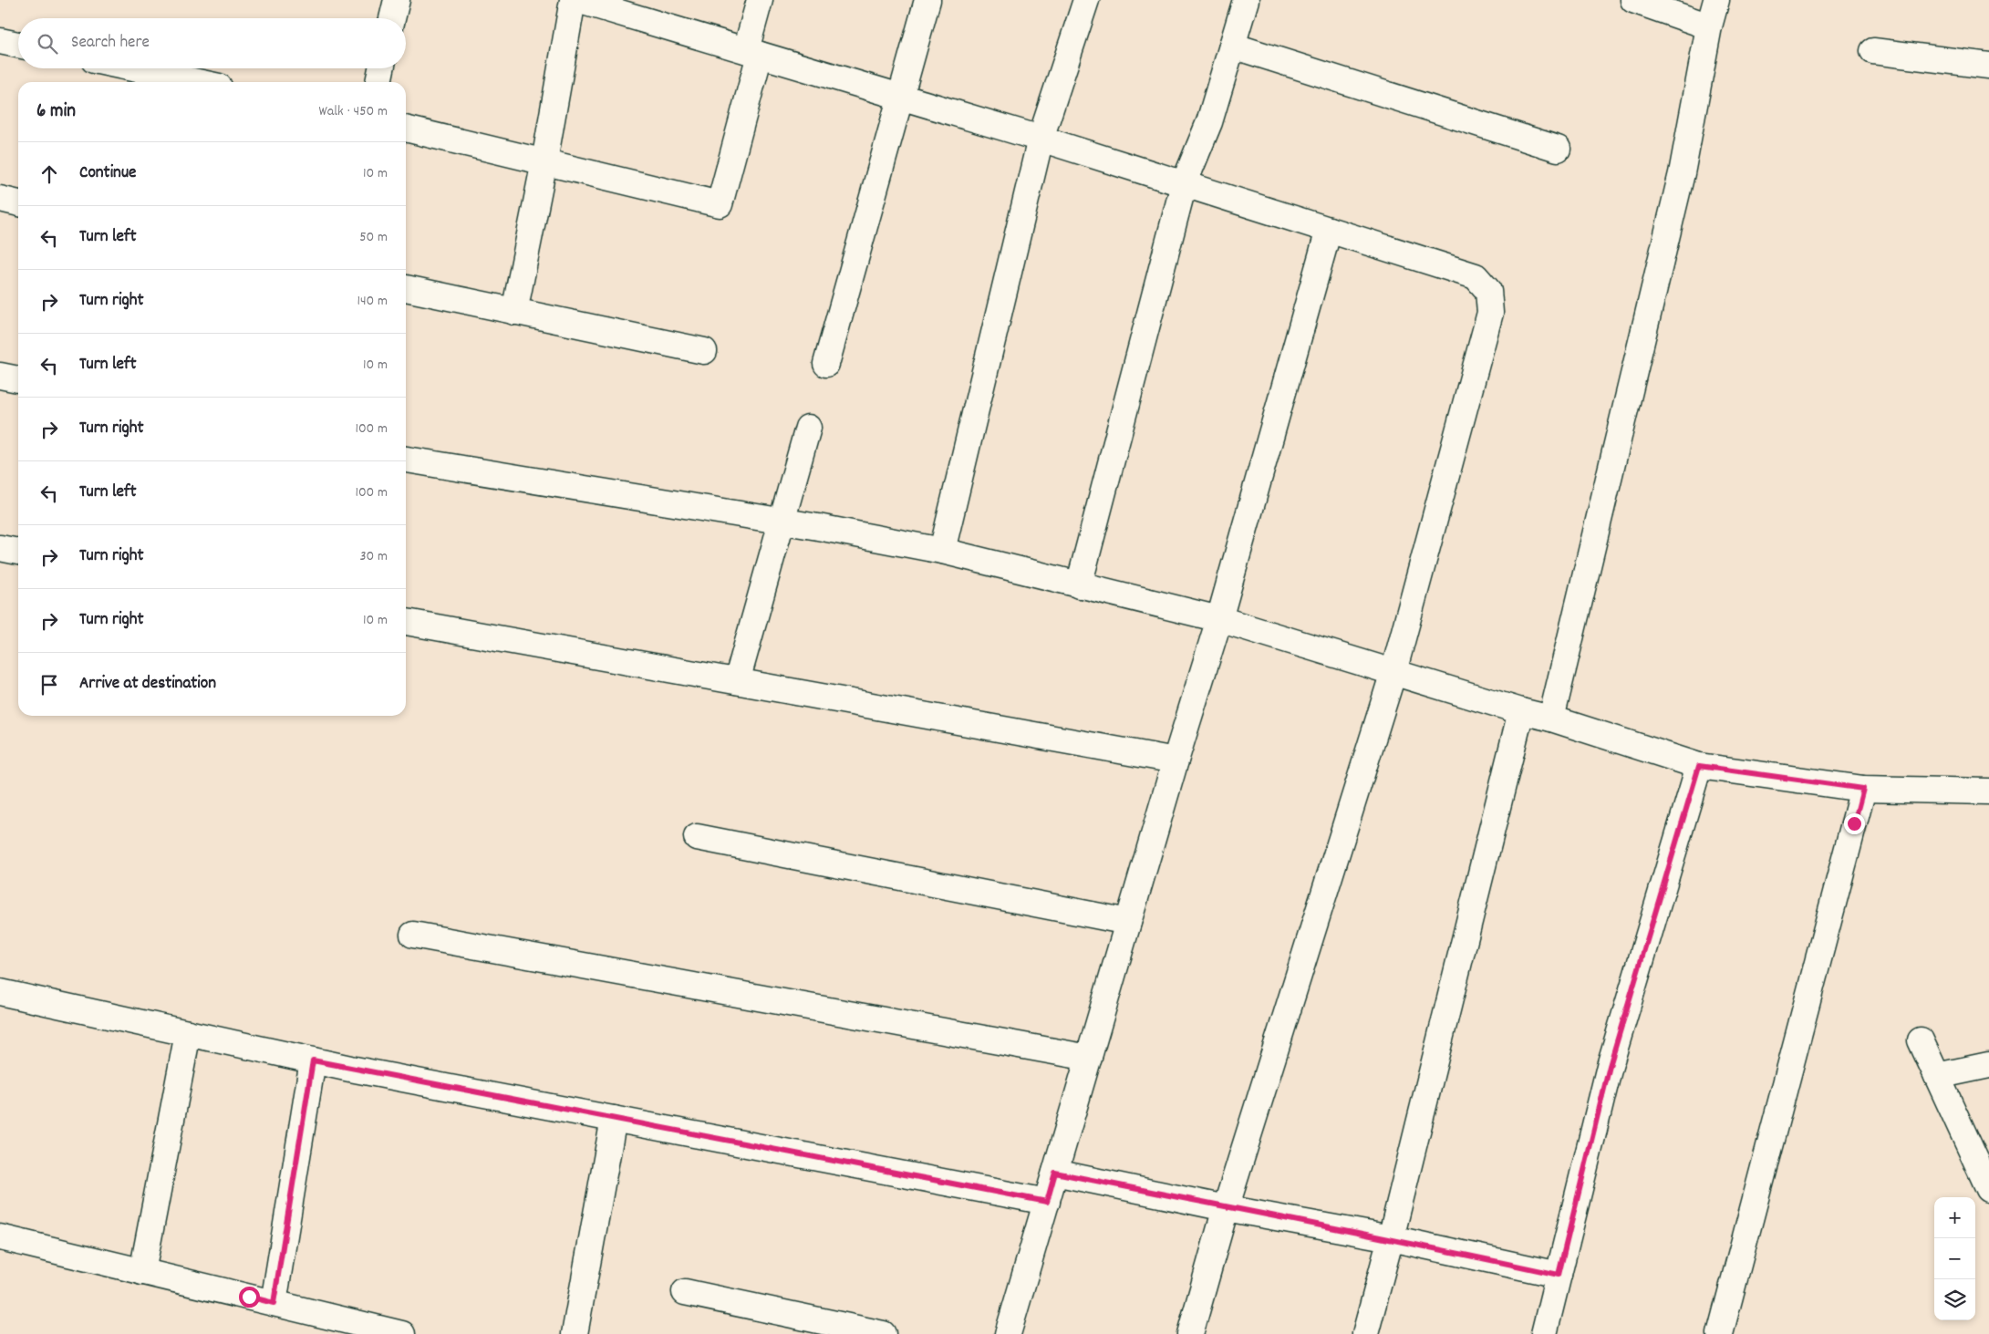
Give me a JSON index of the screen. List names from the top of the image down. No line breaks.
{"page":{"search":"Search here","heading":["6 min","Walk · 450 m"],"list":[["Continue","10 m"],["Turn left","50 m"],["Turn right","140 m"],["Turn left","10 m"],["Turn right","100 m"],["Turn left","100 m"],["Turn right","30 m"],["Turn right","10 m"],"Arrive at destination"],"map_buttons":["+","−"]}}
